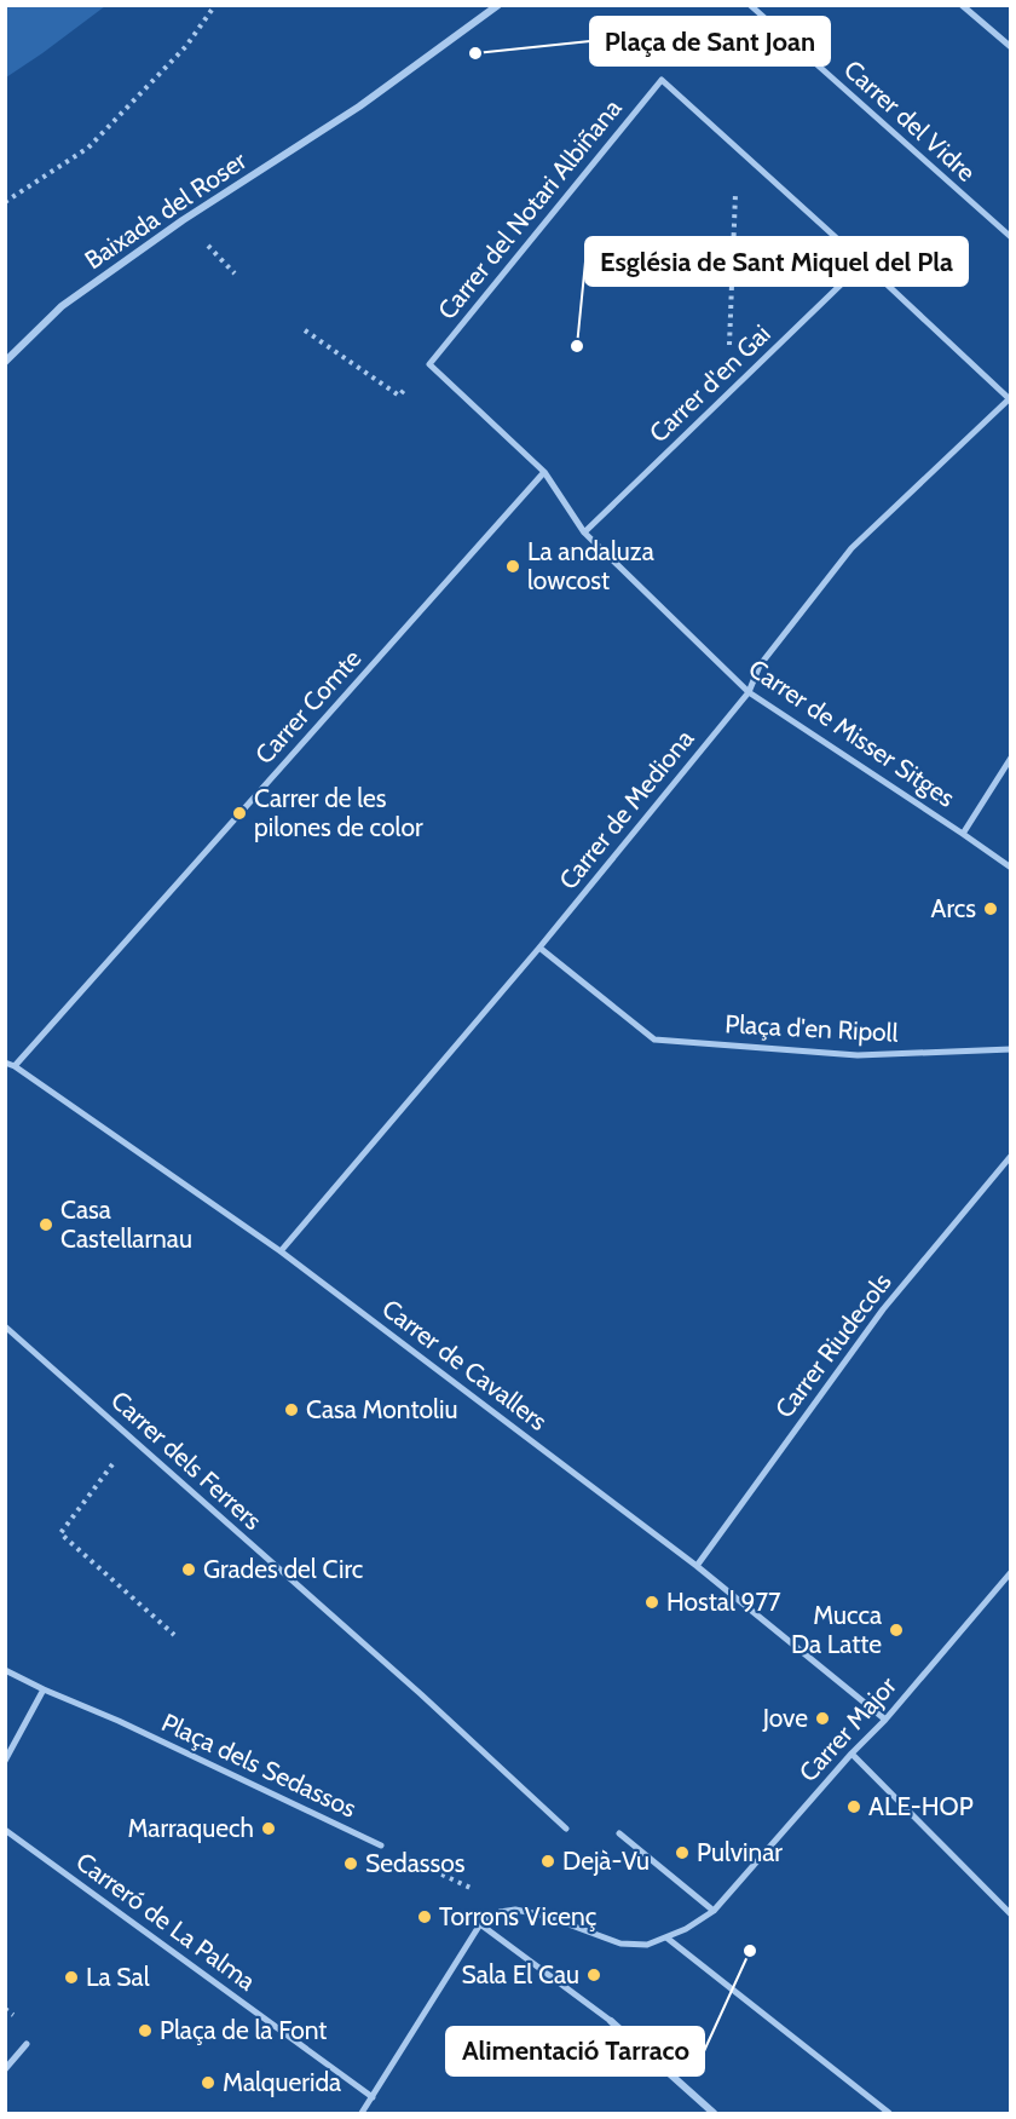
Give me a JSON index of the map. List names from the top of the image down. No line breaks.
{"streets":{"street":["Carrer del Vidre","Carrer del Notari Albiñana","Baixada del Roser","Carrer d'en Gai","Carrer Comte","Carrer de Misser Sitges","Carrer de Mediona","Plaça d'en Ripoll","Carrer Riudecols","Carrer de Cavallers","Carrer dels Ferrers","Carrer Major","Plaça dels Sedassos","Carreró de La Palma"]},"crossings":[["Carrer del Notari Albiñana","Carrer de Misser Sitges"],["Carrer d'en Gai","Carrer de Misser Sitges"],["Carrer Comte","Carrer de Misser Sitges"],["Carrer Comte","Carrer de Cavallers"],["Carrer de Misser Sitges","Carrer de Mediona"],["Carrer de Mediona","Plaça d'en Ripoll"],["Carrer de Mediona","Carrer de Cavallers"],["Carrer Riudecols","Carrer de Cavallers"],["Carrer de Cavallers","Carrer Major"]],"places":["Plaça de Sant Joan","Església de Sant Miquel del Pla","La andaluza lowcost","Carrer de les pilones de color","Arcs","Casa Castellarnau","Casa Montoliu","Grades del Circ","Hostal 977","Mucca Da Latte","Jove","ALE-HOP","Marraquech","Pulvinar","Dejà-Vu","Sedassos","Torrons Vicenç","Alimentació Tarraco","Sala El Cau","La Sal","Plaça de la Font","Malquerida"]}
